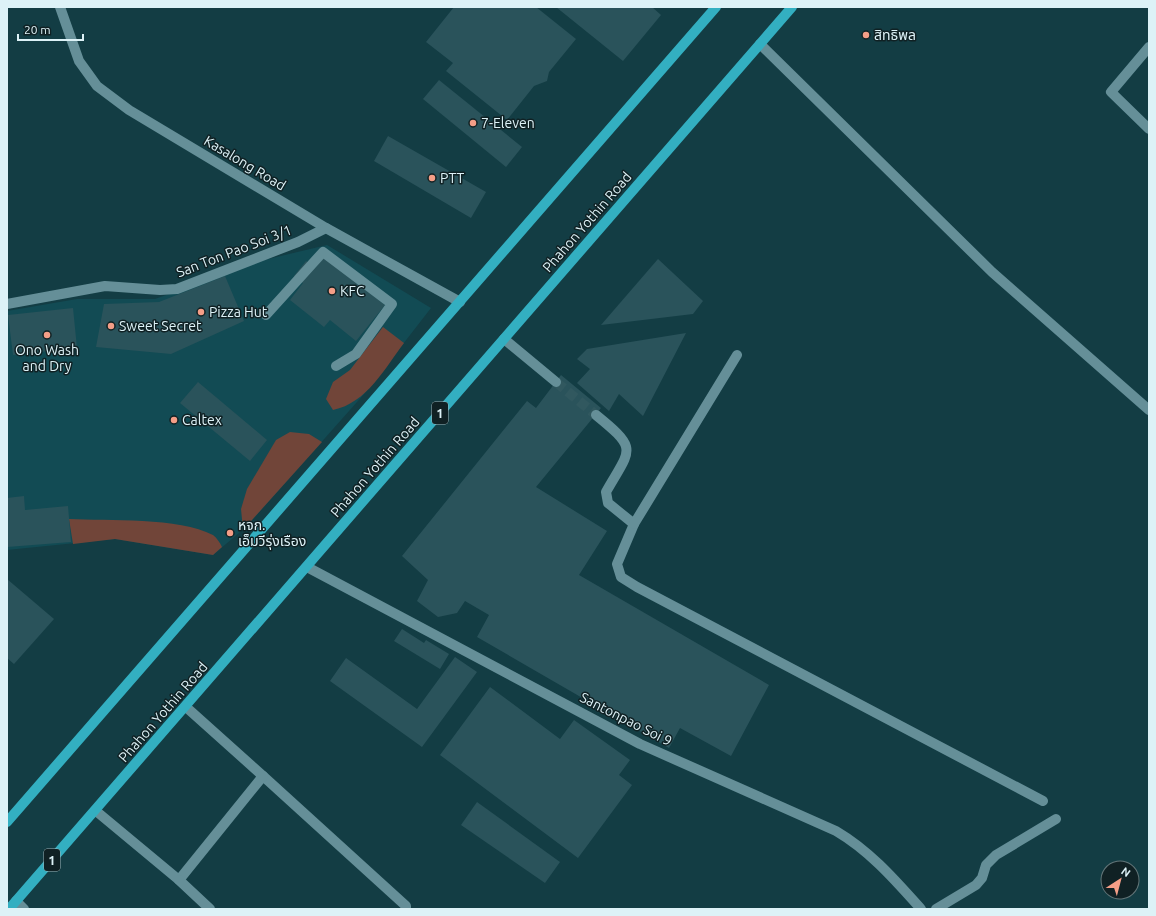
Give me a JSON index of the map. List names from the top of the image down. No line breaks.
{"streets":{"main road":["Phahon Yothin Road","1"],"street":["Kasalong Road","San Ton Pao Soi 3/1","Santonpao Soi 9"]},"crossings":[["Kasalong Road","San Ton Pao Soi 3/1"],["Phahon Yothin Road","Santonpao Soi 9"]],"places":["สิทธิพล","7-Eleven","PTT","KFC","Pizza Hut","Sweet Secret","Ono Wash and Dry","Caltex","หจก. เอ็มวีรุ่งเรือง"],"scale_bar":"20 m","north":"top right"}
